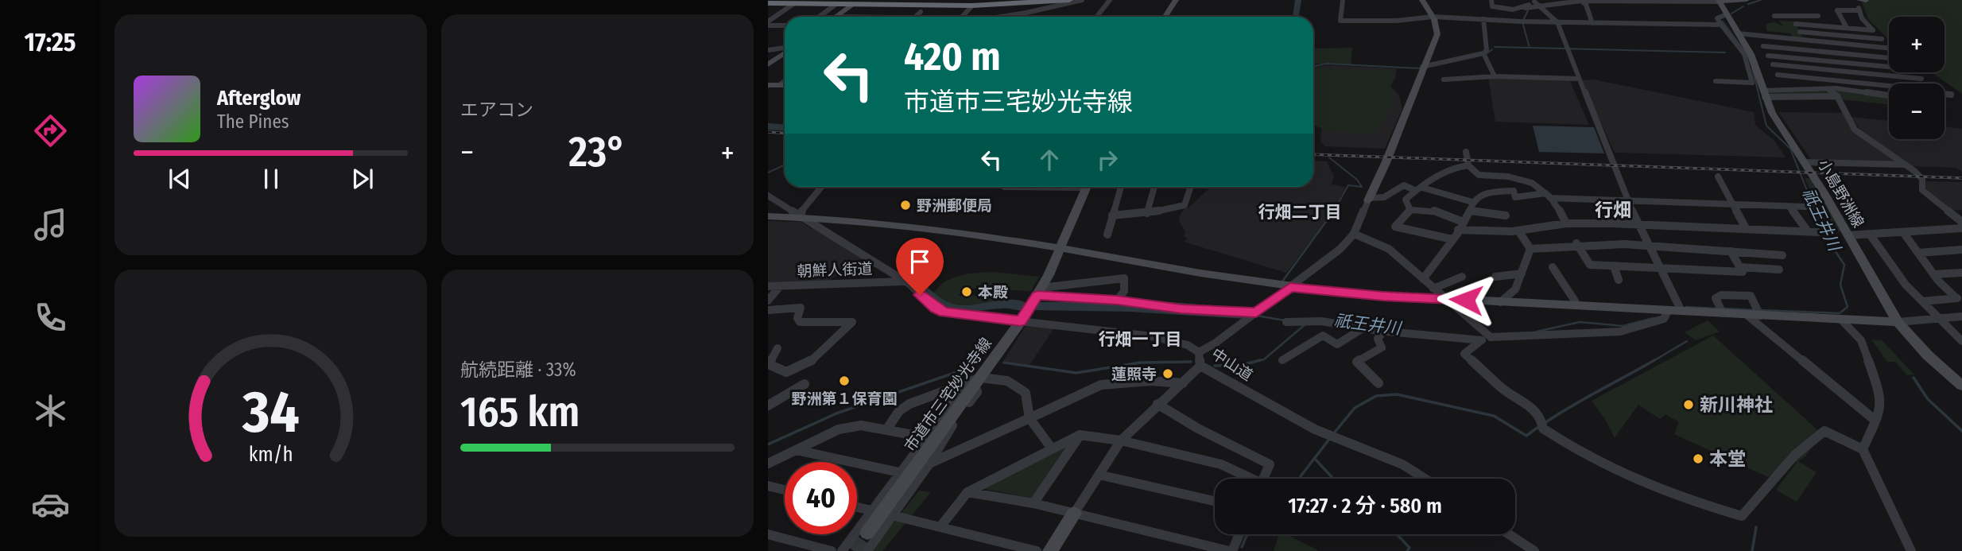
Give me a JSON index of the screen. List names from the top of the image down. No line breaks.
{"streets":{"street":["小島野洲線","朝鮮人街道","中山道","市道市三宅妙光寺線"]},"crossings":[["朝鮮人街道","中山道"],["中山道","市道市三宅妙光寺線"]],"districts":["行畑","行畑二丁目","行畑一丁目"],"water":["祇王井川"],"places":["野洲郵便局","本殿","蓮照寺","野洲第１保育園","新川神社","本堂"],"page":{"tabs":"17:25","tile":["エアコン",["航続距離 · 33%","165 km"]],"map_buttons":["+","−"],"turn":["420 m","市道市三宅妙光寺線"],"song":["Afterglow","The Pines"],"heat":["−","23°","+"],"limit":"40","trip":"17:27 · 2 分 · 580 m","gauge":["34","km/h"]}}
